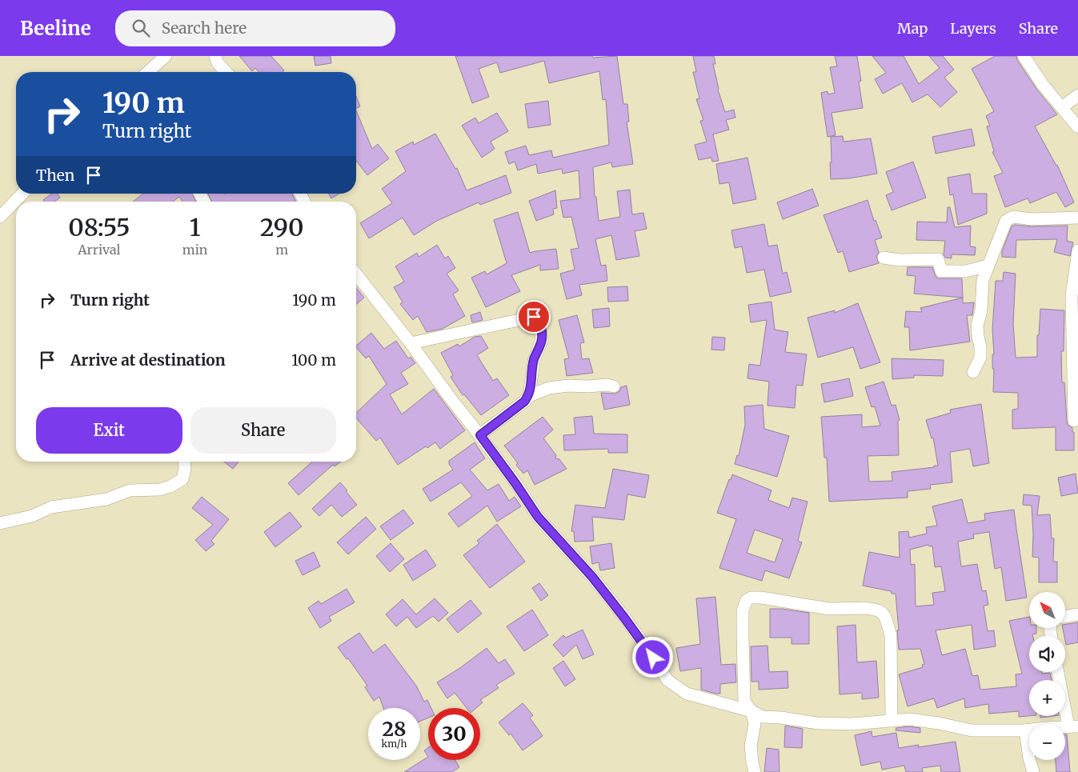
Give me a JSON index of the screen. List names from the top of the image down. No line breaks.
{"north":"top left","page":{"header":"Beeline","search":"Search here","nav":["Map","Layers","Share"],"turn":["190 m","Turn right"],"then":"Then","eta":["08:55","Arrival","1","min","290","m"],"list":[{"name":"Turn right","value":"190 m"},{"name":"Arrive at destination","value":"100 m"}],"buttons":["Exit","Share"],"map_buttons":["+","−"],"speed":"28 km/h","limit":"30"}}
